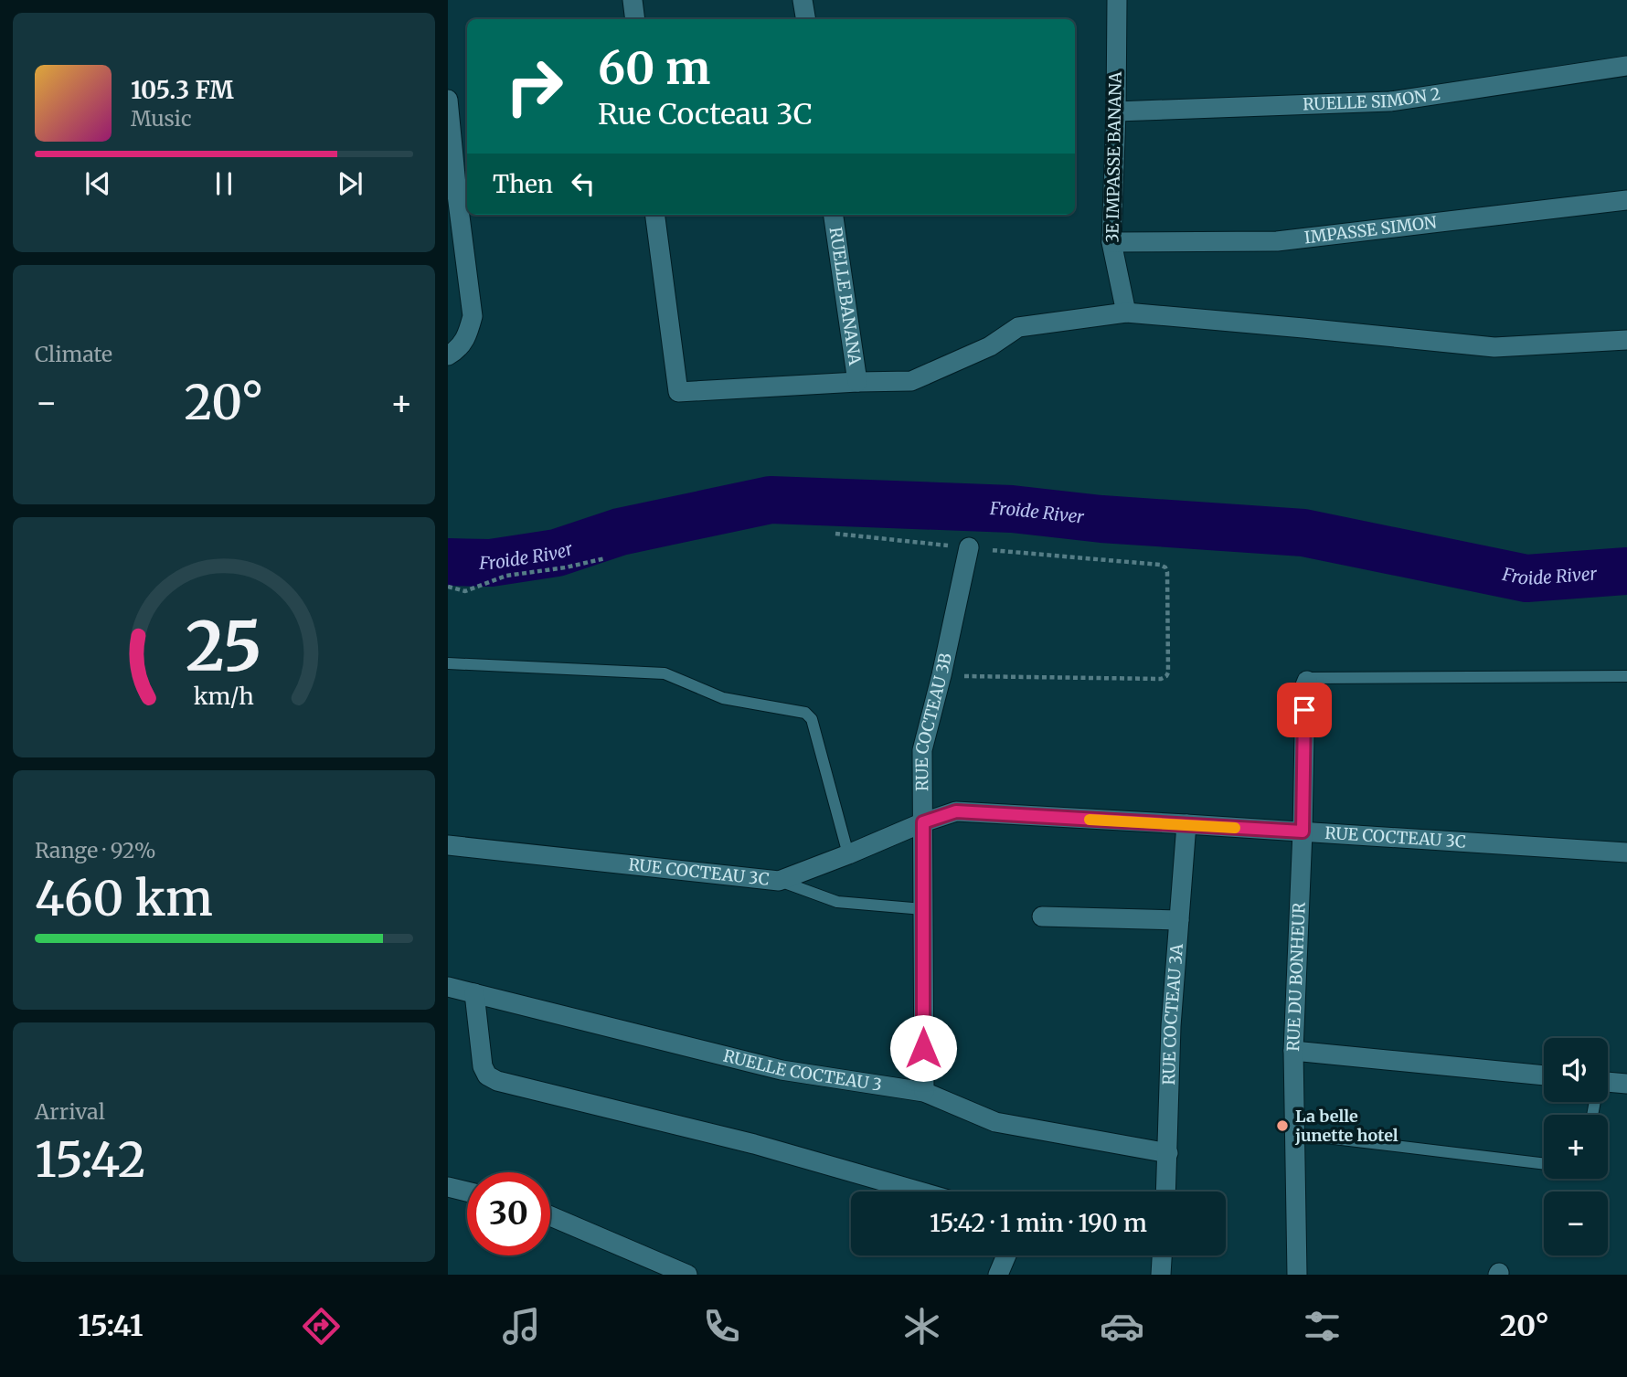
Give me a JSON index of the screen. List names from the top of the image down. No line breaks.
{"streets":{"street":["RUELLE SIMON 2","3E IMPASSE BANANA","IMPASSE SIMON","RUELLE BANANA","RUE COCTEAU 3B","RUE COCTEAU 3C","RUE DU BONHEUR","RUE COCTEAU 3A","RUELLE COCTEAU 3"]},"crossings":[["RUELLE SIMON 2","3E IMPASSE BANANA"],["3E IMPASSE BANANA","IMPASSE SIMON"],["RUE COCTEAU 3B","RUE COCTEAU 3C"],["RUE COCTEAU 3B","RUELLE COCTEAU 3"],["RUE COCTEAU 3C","RUE DU BONHEUR"],["RUE COCTEAU 3C","RUE COCTEAU 3A"],["RUE COCTEAU 3A","RUELLE COCTEAU 3"]],"water":["Froide River"],"places":["La belle junette hotel"],"page":{"turn":["60 m","Rue Cocteau 3C"],"song":["105.3 FM","Music"],"then":"Then","tile":["Climate",["Range · 92%","460 km"],["Arrival","15:42"]],"heat":["−","20°","+"],"map_buttons":["+","−"],"limit":"30","trip":"15:42 · 1 min · 190 m","tabs":["15:41","20°"],"gauge":["25","km/h"]}}
